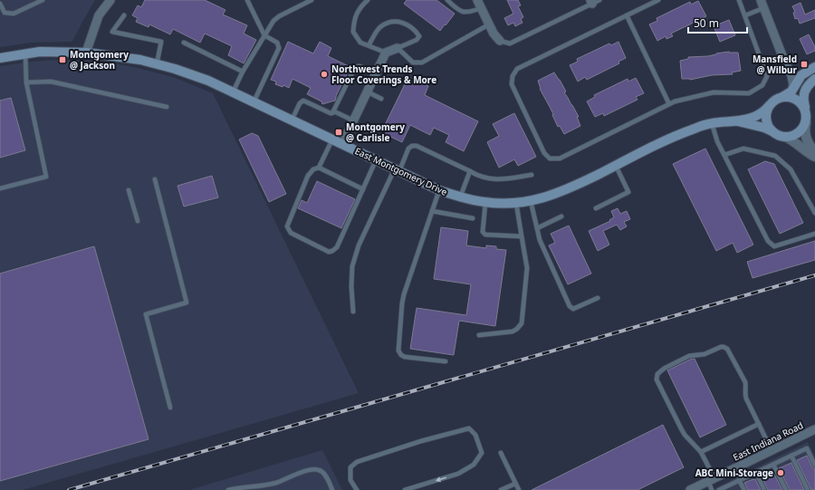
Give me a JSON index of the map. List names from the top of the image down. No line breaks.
{"streets":{"main road":["East Montgomery Drive"],"street":["East Indiana Road"]},"places":{"transit":["Montgomery @ Jackson","Mansfield @ Wilbur","Montgomery @ Carlisle"],"other":["Northwest Trends Floor Coverings & More","ABC Mini-Storage"]},"scale_bar":"50 m"}
